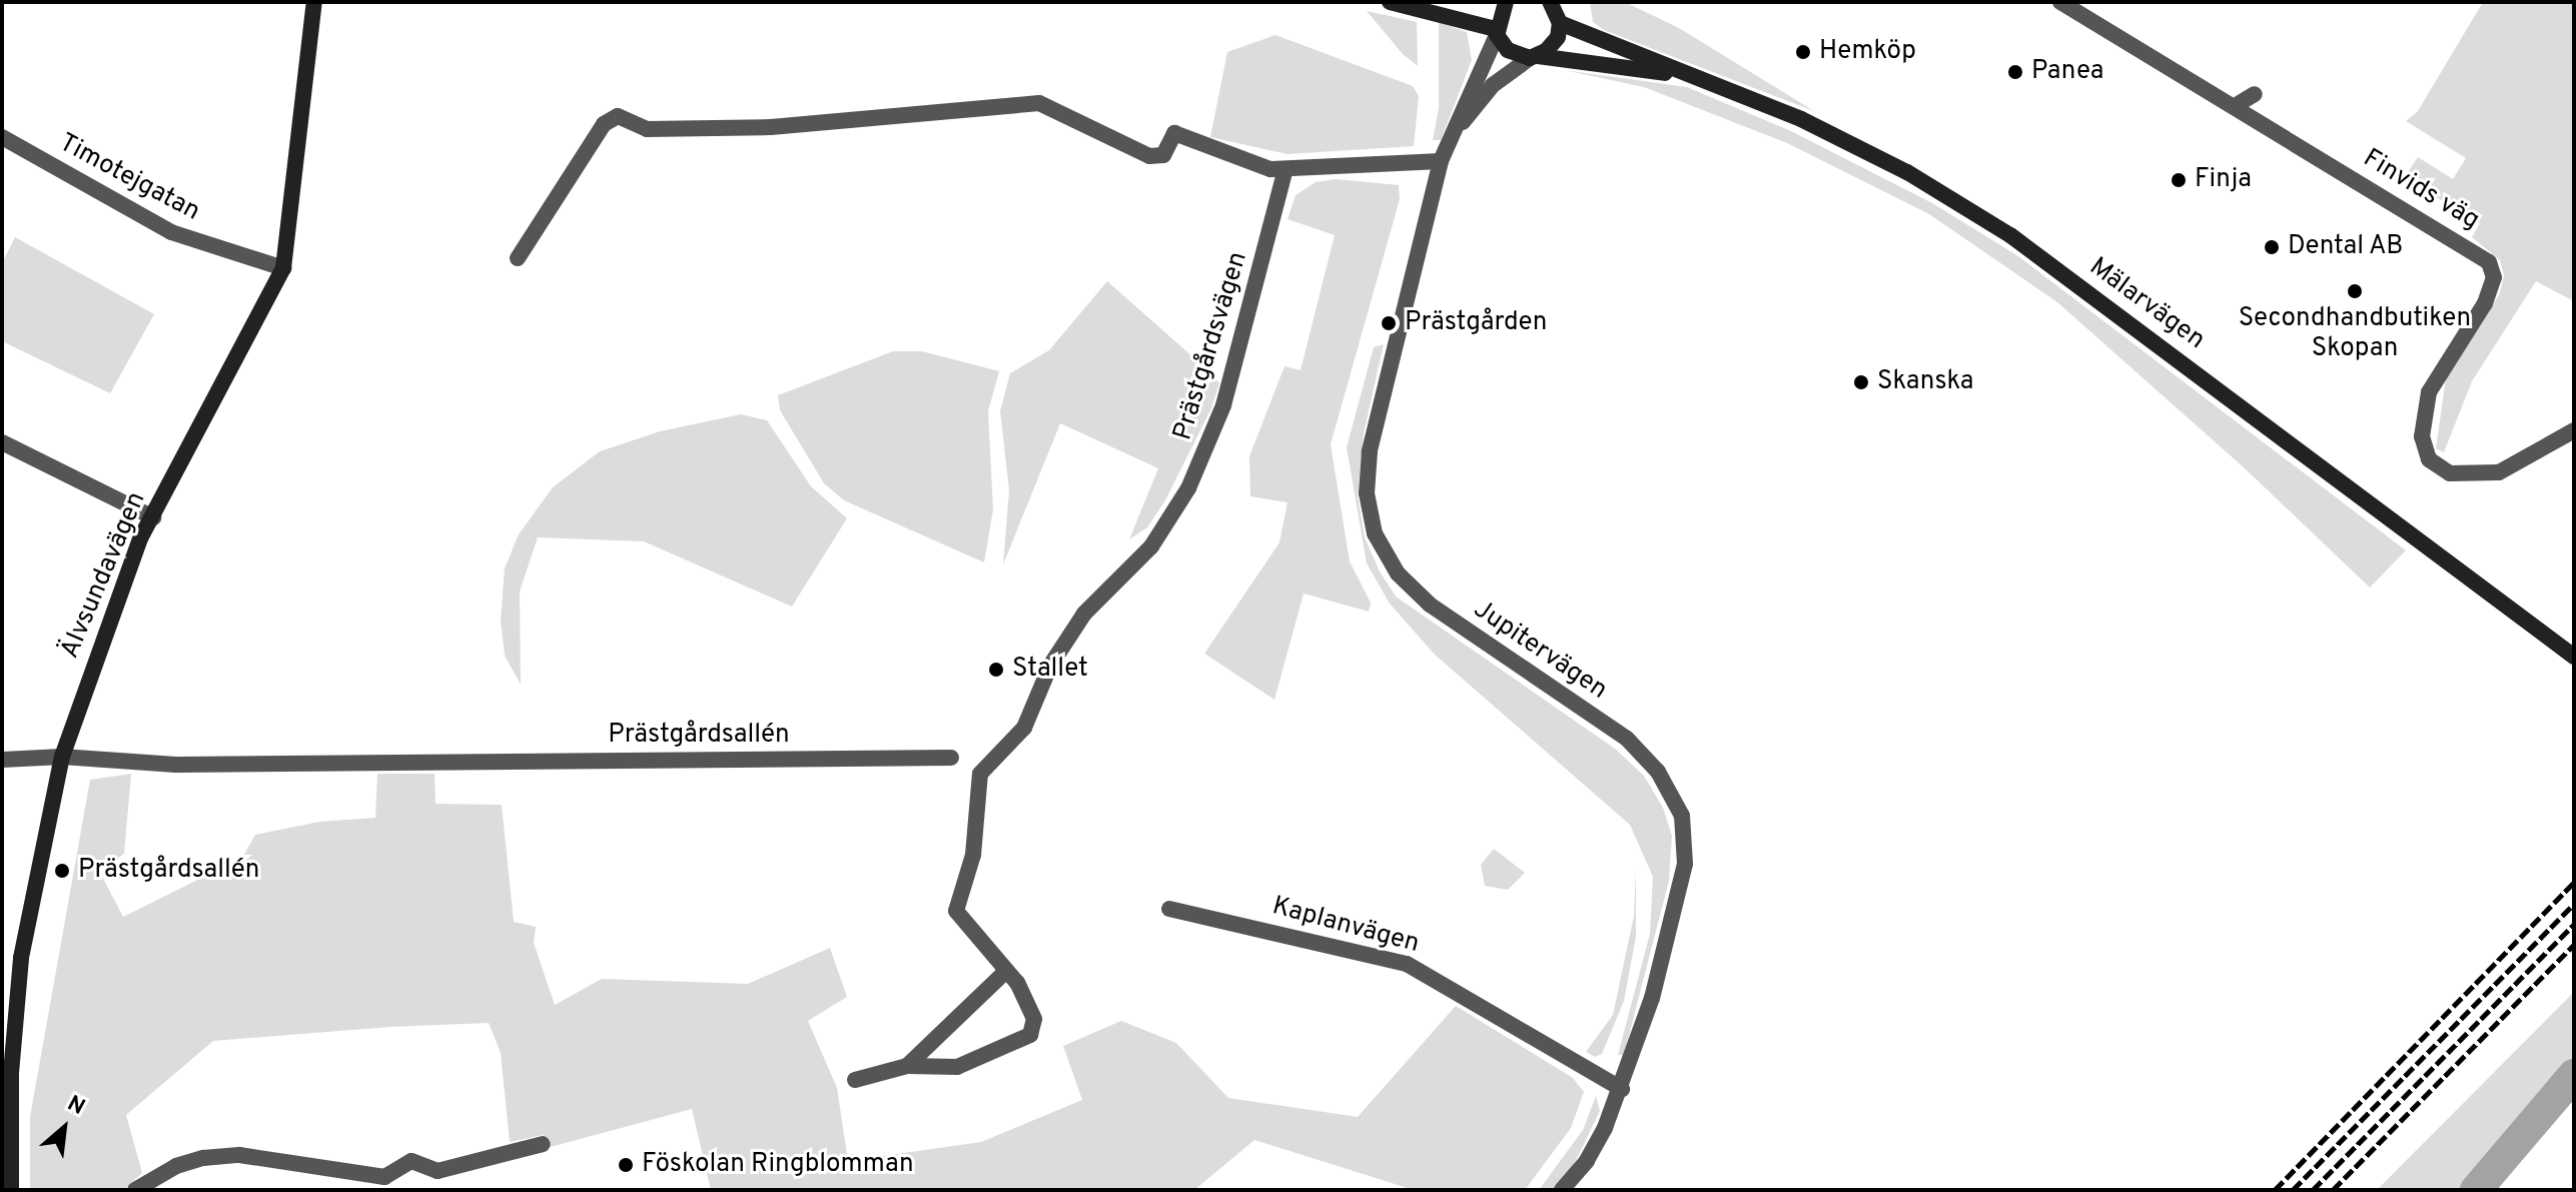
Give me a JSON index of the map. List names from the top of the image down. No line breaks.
{"streets":{"main road":["Mälarvägen","Älvsundavägen"],"street":["Timotejgatan","Finvids väg","Prästgårdsvägen","Jupitervägen","Prästgårdsallén","Kaplanvägen"]},"crossings":[["Timotejgatan","Älvsundavägen"],["Mälarvägen","Jupitervägen"],["Älvsundavägen","Prästgårdsallén"],["Jupitervägen","Kaplanvägen"]],"places":["Hemköp","Panea","Finja","Dental AB","Secondhandbutiken Skopan","Prästgården","Skanska","Stallet","Prästgårdsallén","Föskolan Ringblomman"],"north":"top right"}
